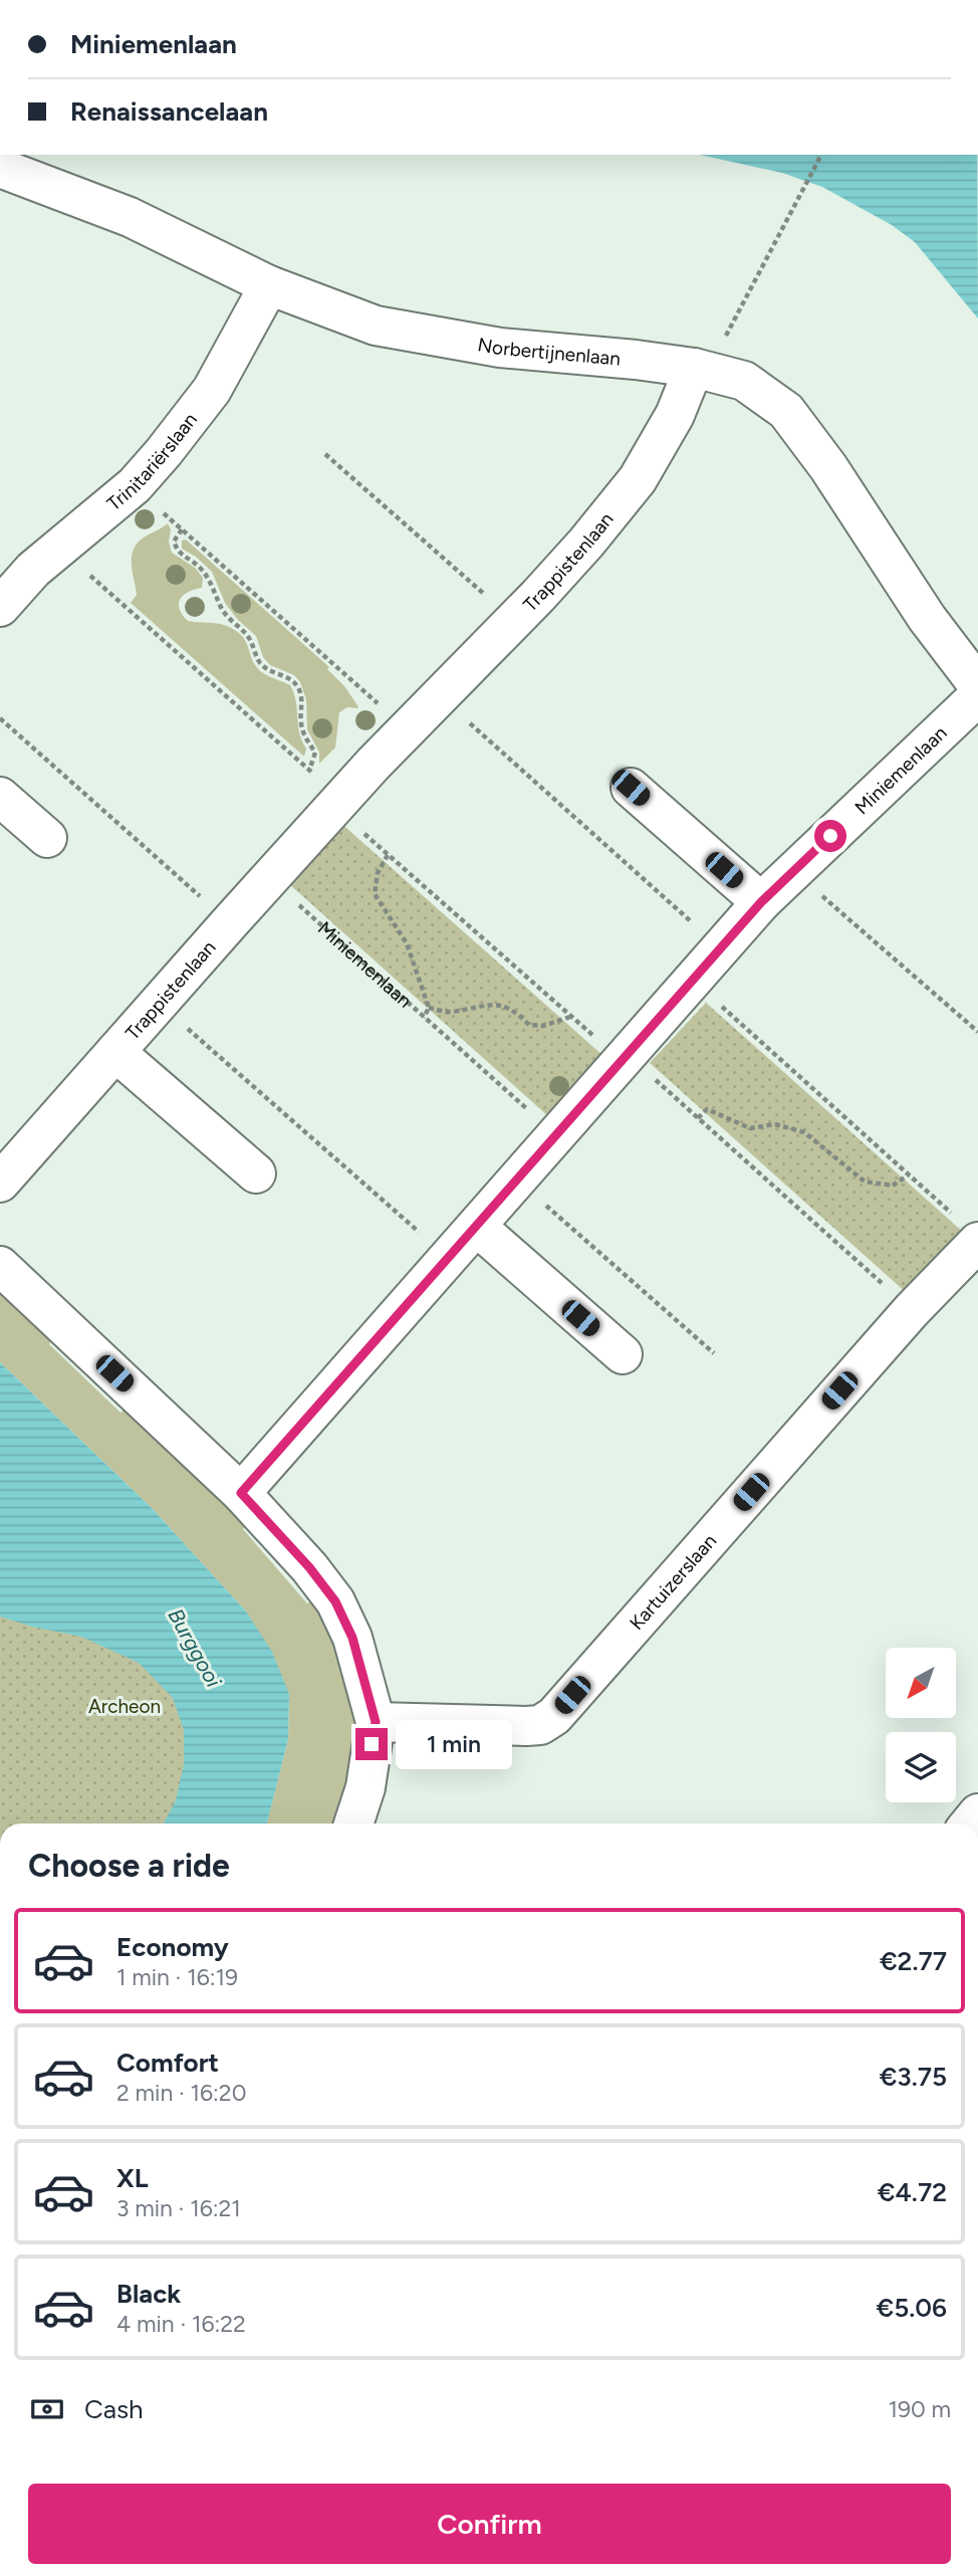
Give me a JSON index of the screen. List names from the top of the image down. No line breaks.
{"streets":{"street":["Norbertijnenlaan","Trinitariërslaan","Trappistenlaan","Miniemenlaan","Kartuizerslaan"]},"crossings":[["Norbertijnenlaan","Trinitariërslaan"],["Norbertijnenlaan","Trappistenlaan"],["Trappistenlaan","Miniemenlaan"]],"water":["Burggooi"],"parks":["Archeon"],"north":"bottom left","page":{"banner":["Miniemenlaan","Renaissancelaan"],"bubble":"1 min","heading":"Choose a ride","list":[{"name":"Economy","note":"1 min · 16:19","value":"€2.77"},{"name":"Comfort","note":"2 min · 16:20","value":"€3.75"},{"name":"XL","note":"3 min · 16:21","value":"€4.72"},{"name":"Black","note":"4 min · 16:22","value":"€5.06"}],"pay":["Cash","190 m"],"buttons":"Confirm"}}
